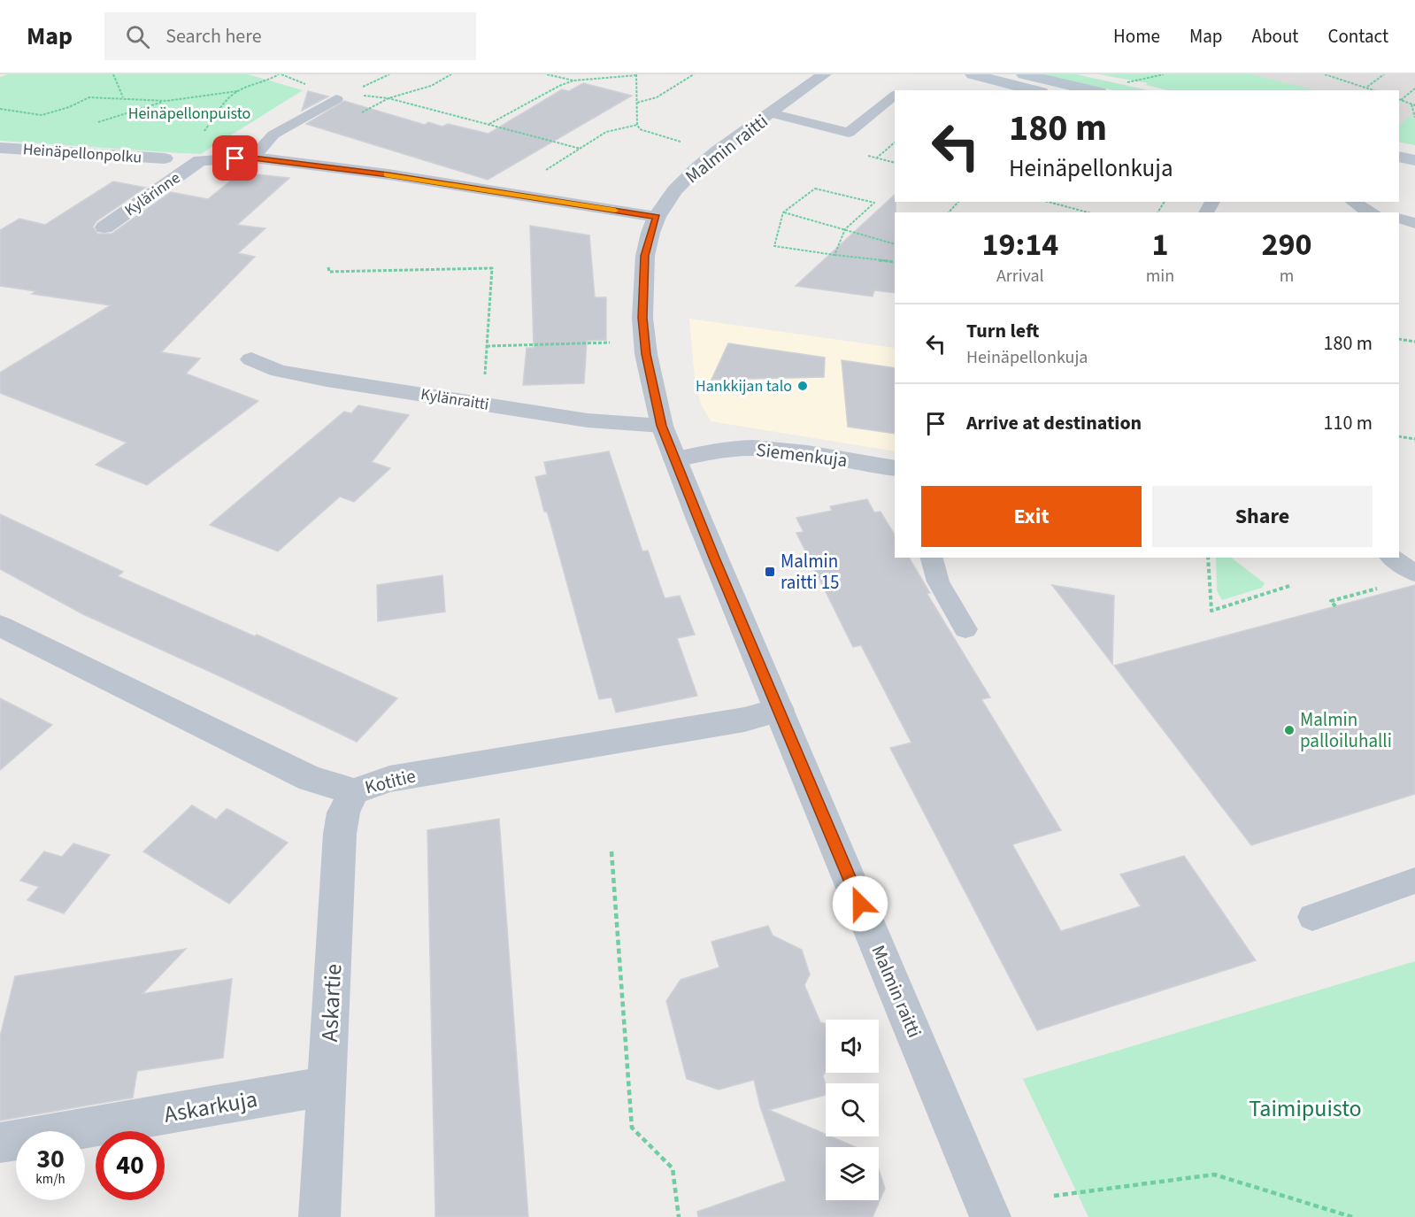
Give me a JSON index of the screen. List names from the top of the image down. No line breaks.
{"streets":{"street":["Malmin raitti","Heinäpellonpolku","Kylärinne","Kylänraitti","Siemenkuja","Kotitie","Askartie","Askarkuja"]},"crossings":[["Malmin raitti","Kylänraitti"],["Malmin raitti","Siemenkuja"],["Malmin raitti","Kotitie"],["Kotitie","Askartie"],["Askartie","Askarkuja"]],"parks":["Heinäpellonpuisto","Taimipuisto"],"places":{"other":["Hankkijan talo","Malmin palloiluhalli"],"transit":["Malmin raitti 15"]},"page":{"header":"Map","search":"Search here","nav":["Home","Map","About","Contact"],"turn":["180 m","Heinäpellonkuja"],"eta":["19:14","Arrival","1","min","290","m"],"list":[{"name":"Turn left","note":"Heinäpellonkuja","value":"180 m"},{"name":"Arrive at destination","value":"110 m"}],"buttons":["Exit","Share"],"speed":"30 km/h","limit":"40"}}
